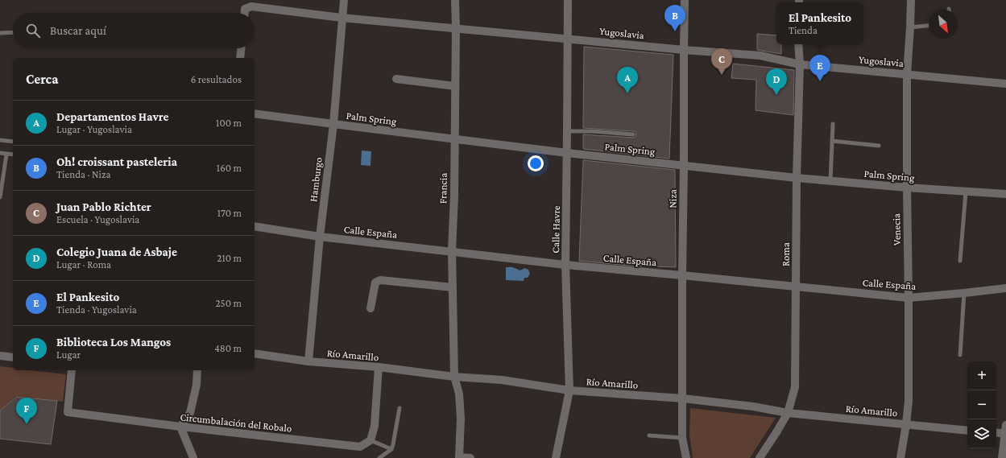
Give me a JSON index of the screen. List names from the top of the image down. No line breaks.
{"streets":{"street":["Yugoslavia","Palm Spring","Hamburgo","Francia","Niza","Calle Havre","Venecia","Calle España","Roma","Río Amarillo","Circumbalación del Robalo"]},"crossings":[["Yugoslavia","Hamburgo"],["Yugoslavia","Francia"],["Yugoslavia","Niza"],["Yugoslavia","Calle Havre"],["Yugoslavia","Venecia"],["Yugoslavia","Roma"],["Palm Spring","Hamburgo"],["Palm Spring","Francia"],["Palm Spring","Niza"],["Palm Spring","Calle Havre"],["Palm Spring","Venecia"],["Palm Spring","Roma"],["Hamburgo","Calle España"],["Hamburgo","Río Amarillo"],["Francia","Calle España"],["Francia","Río Amarillo"],["Niza","Calle España"],["Niza","Río Amarillo"],["Calle Havre","Calle España"],["Calle Havre","Río Amarillo"],["Venecia","Calle España"],["Venecia","Río Amarillo"],["Calle España","Roma"],["Roma","Río Amarillo"]],"north":"bottom right","page":{"popup":["El Pankesito","Tienda"],"pins":["B","C","E","A","D","F"],"search":"Buscar aquí","heading":["Cerca","6 resultados"],"list":[{"mark":"A","name":"Departamentos Havre","note":"Lugar · Yugoslavia","value":"100 m"},{"mark":"B","name":"Oh! croissant pasteleria","note":"Tienda · Niza","value":"160 m"},{"mark":"C","name":"Juan Pablo Richter","note":"Escuela · Yugoslavia","value":"170 m"},{"mark":"D","name":"Colegio Juana de Asbaje","note":"Lugar · Roma","value":"210 m"},{"mark":"E","name":"El Pankesito","note":"Tienda · Yugoslavia","value":"250 m"},{"mark":"F","name":"Biblioteca Los Mangos","note":"Lugar","value":"480 m"}],"map_buttons":["+","−"]}}
